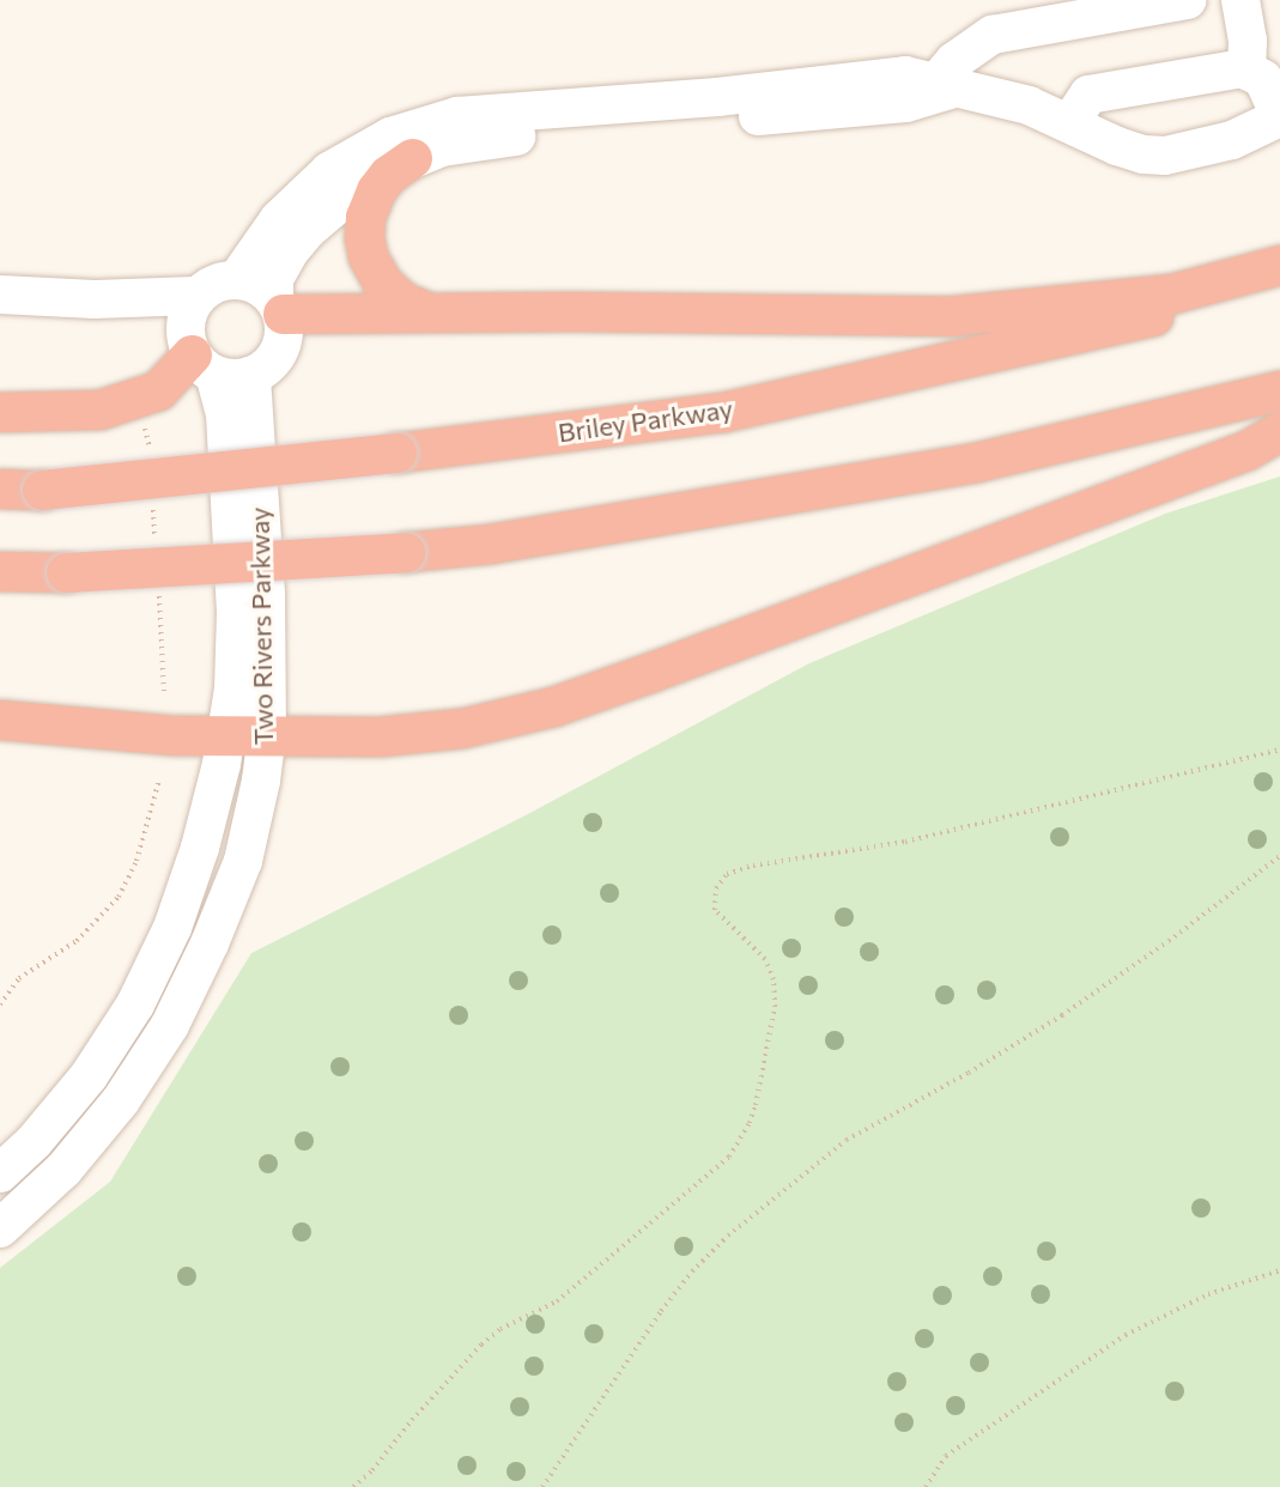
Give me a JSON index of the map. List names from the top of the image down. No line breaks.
{"streets":{"highway":["Briley Parkway"],"street":["Two Rivers Parkway"]}}
